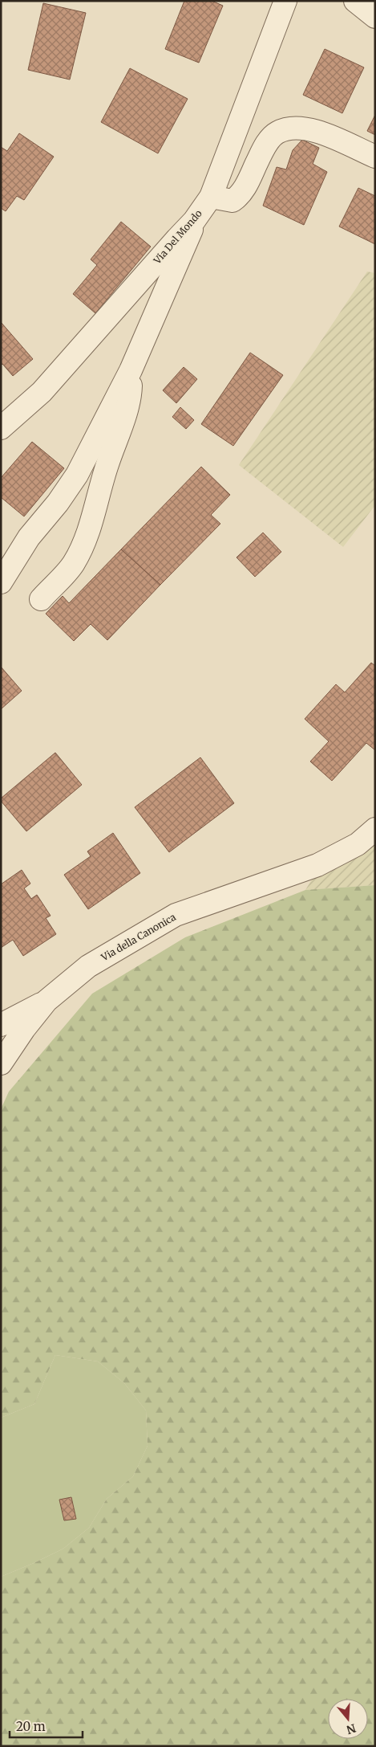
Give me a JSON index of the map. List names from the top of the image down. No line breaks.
{"streets":{"street":["Via Del Mondo","Via della Canonica"]},"scale_bar":"20 m","north":"bottom"}
